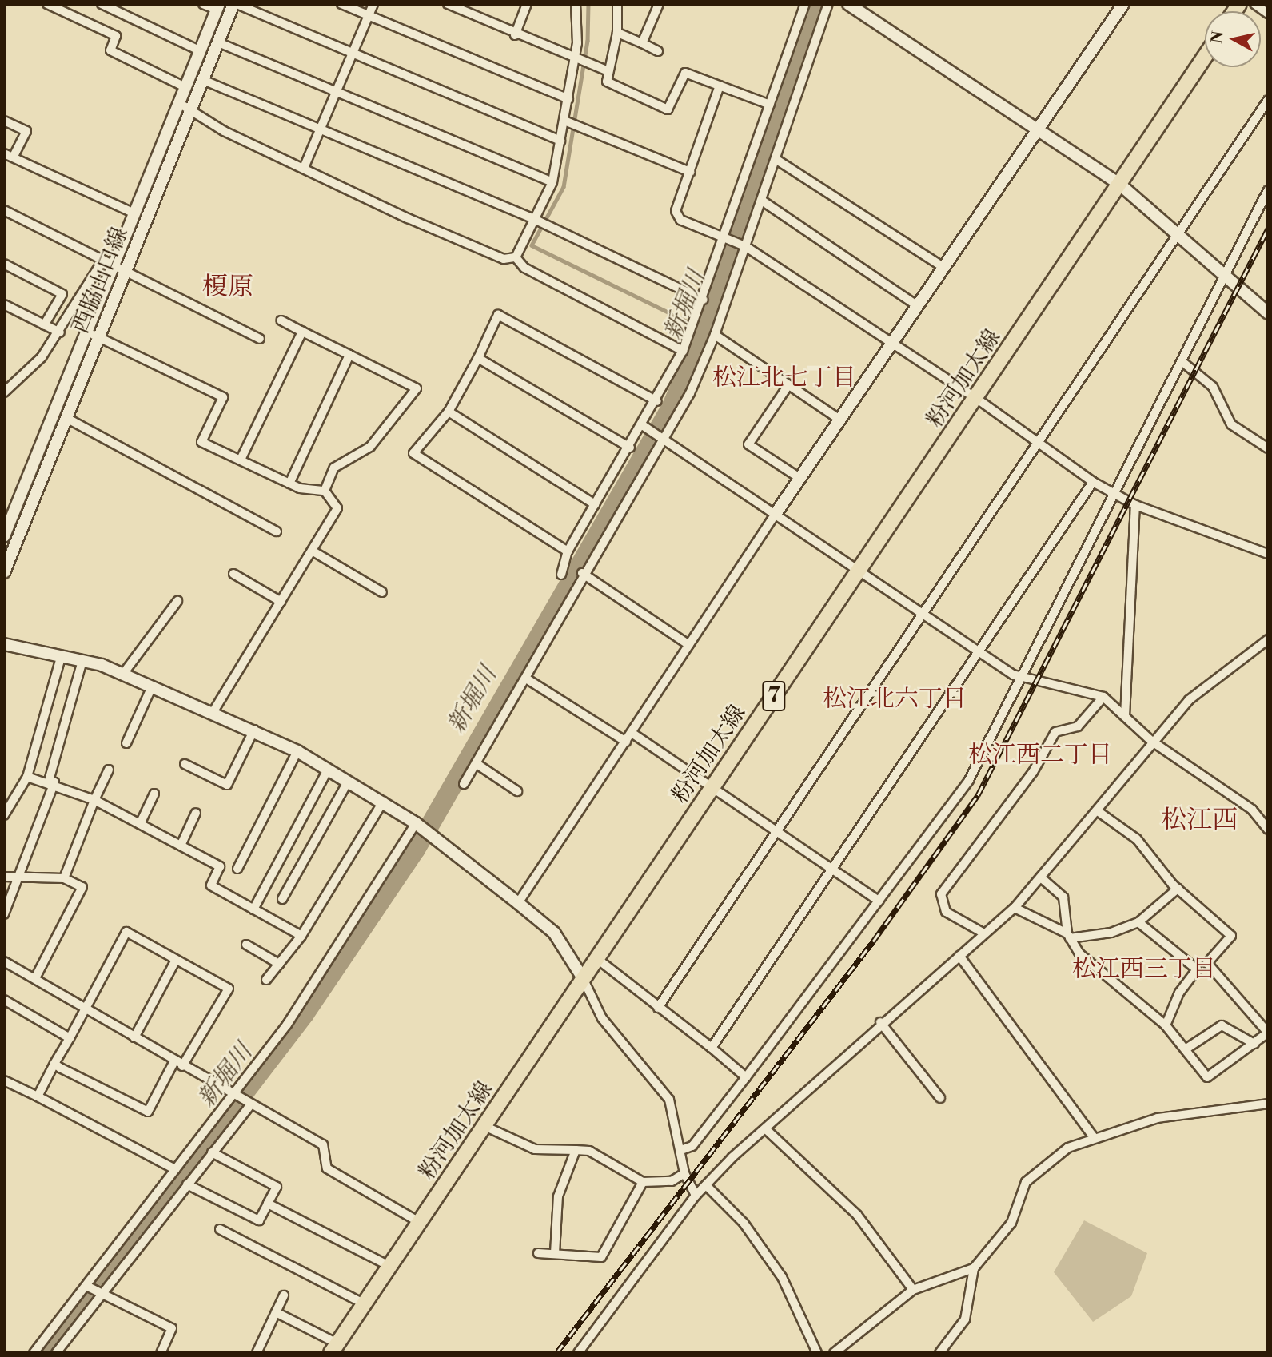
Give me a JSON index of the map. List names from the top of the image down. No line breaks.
{"streets":{"main road":["粉河加太線","7"],"street":["西脇山口線"]},"districts":["榎原","松江北七丁目","松江北六丁目","松江西二丁目","松江西","松江西三丁目"],"water":["新堀川"],"north":"left"}
